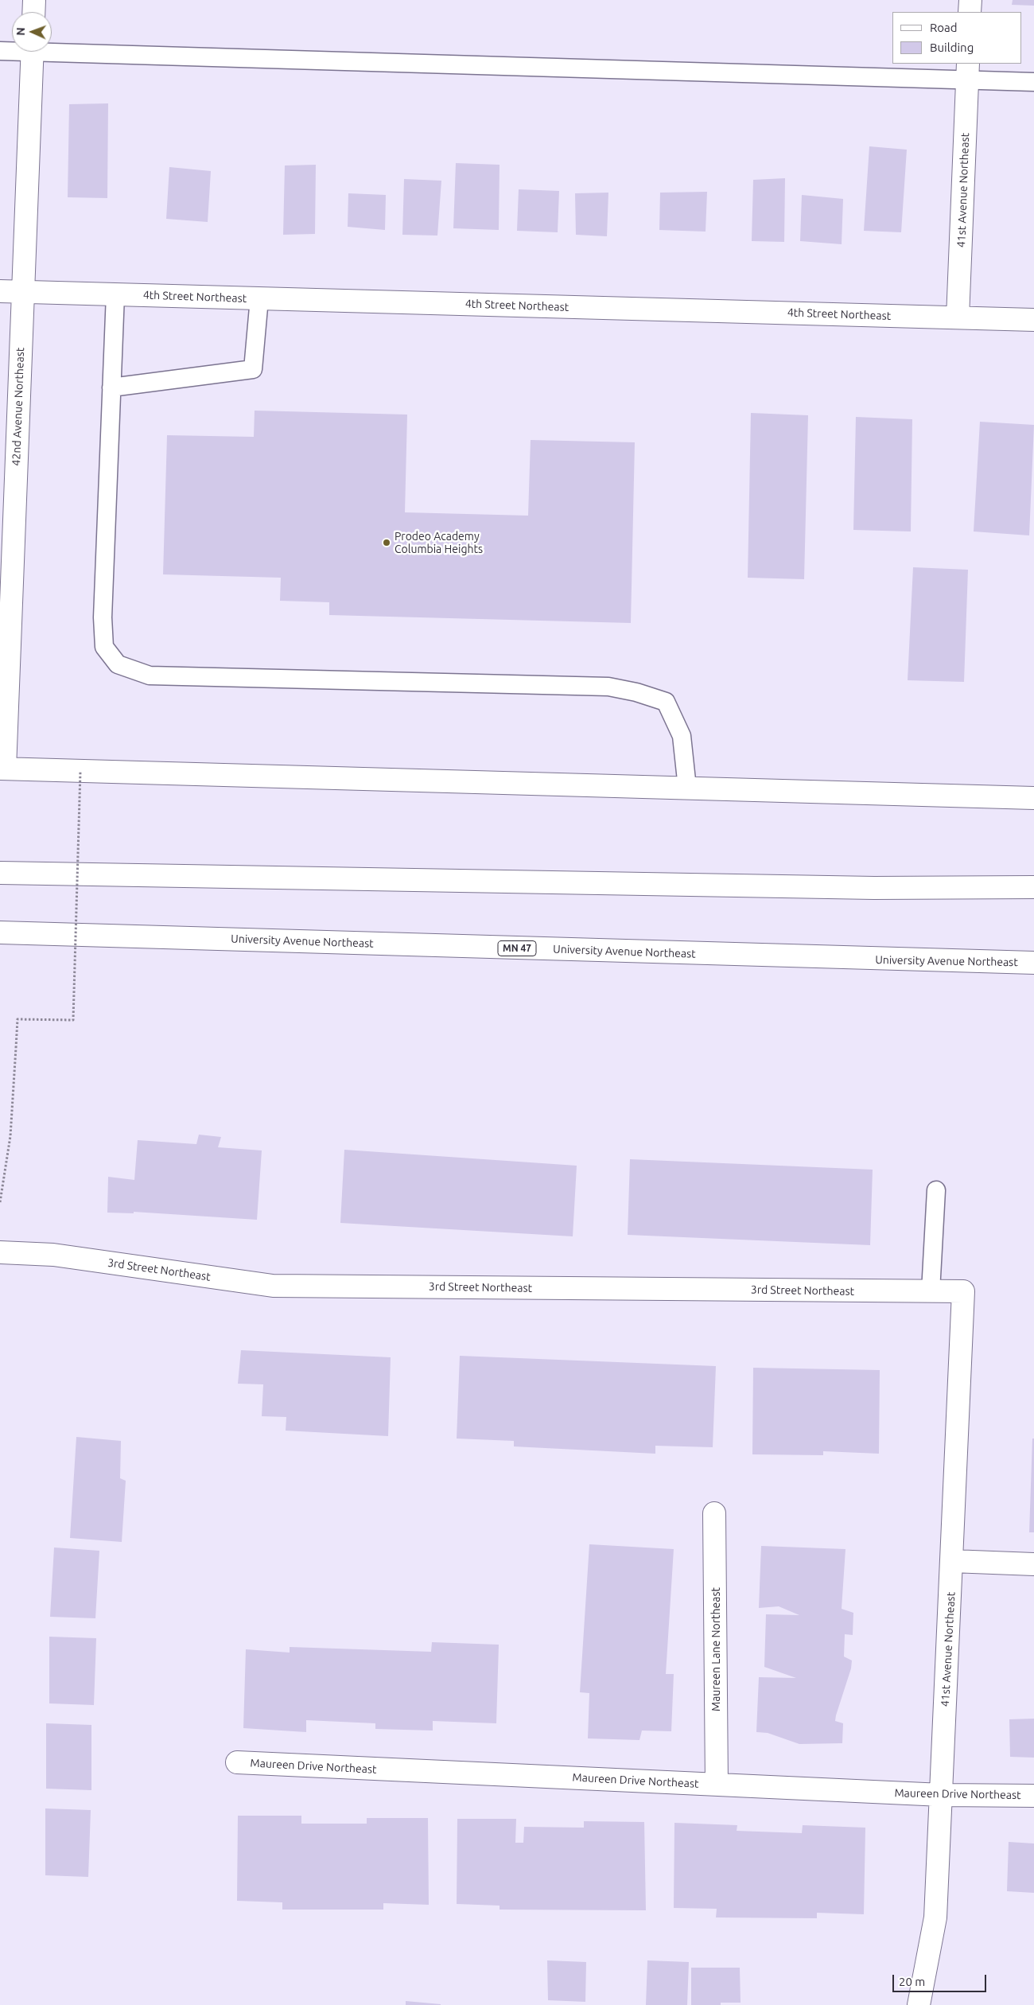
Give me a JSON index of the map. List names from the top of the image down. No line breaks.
{"streets":{"street":["41st Avenue Northeast","4th Street Northeast","42nd Avenue Northeast","University Avenue Northeast","MN 47","3rd Street Northeast","Maureen Lane Northeast","Maureen Drive Northeast"]},"crossings":[["41st Avenue Northeast","4th Street Northeast"],["41st Avenue Northeast","3rd Street Northeast"],["41st Avenue Northeast","Maureen Drive Northeast"],["4th Street Northeast","42nd Avenue Northeast"],["Maureen Lane Northeast","Maureen Drive Northeast"]],"places":["Prodeo Academy Columbia Heights"],"legend":["Road","Building"],"scale_bar":"20 m","north":"left"}
